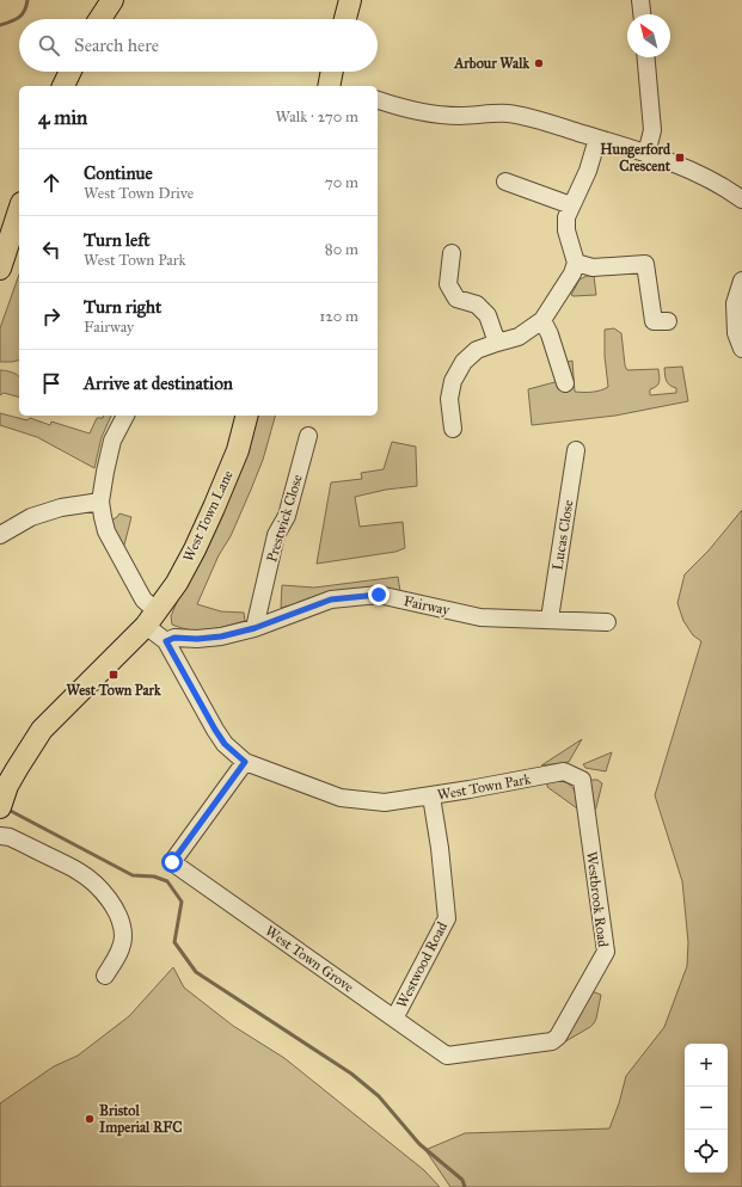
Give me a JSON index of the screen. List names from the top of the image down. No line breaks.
{"streets":{"main road":["West Town Lane"],"street":["Prestwick Close","Lucas Close","Fairway","West Town Park","Westbrook Road","West Town Grove","Westwood Road"]},"crossings":[["West Town Lane","West Town Park"],["Prestwick Close","Fairway"],["Lucas Close","Fairway"],["Fairway","West Town Park"],["West Town Park","Westbrook Road"],["West Town Park","West Town Grove"],["West Town Park","Westwood Road"],["Westbrook Road","West Town Grove"],["West Town Grove","Westwood Road"]],"places":{"other":["Arbour Walk","Bristol Imperial RFC"],"transit":["Hungerford Crescent","West Town Park"]},"north":"top left","page":{"search":"Search here","heading":["4 min","Walk · 270 m"],"list":[["Continue","West Town Drive","70 m"],["Turn left","West Town Park","80 m"],["Turn right","Fairway","120 m"],"Arrive at destination"],"map_buttons":["+","−"]}}
